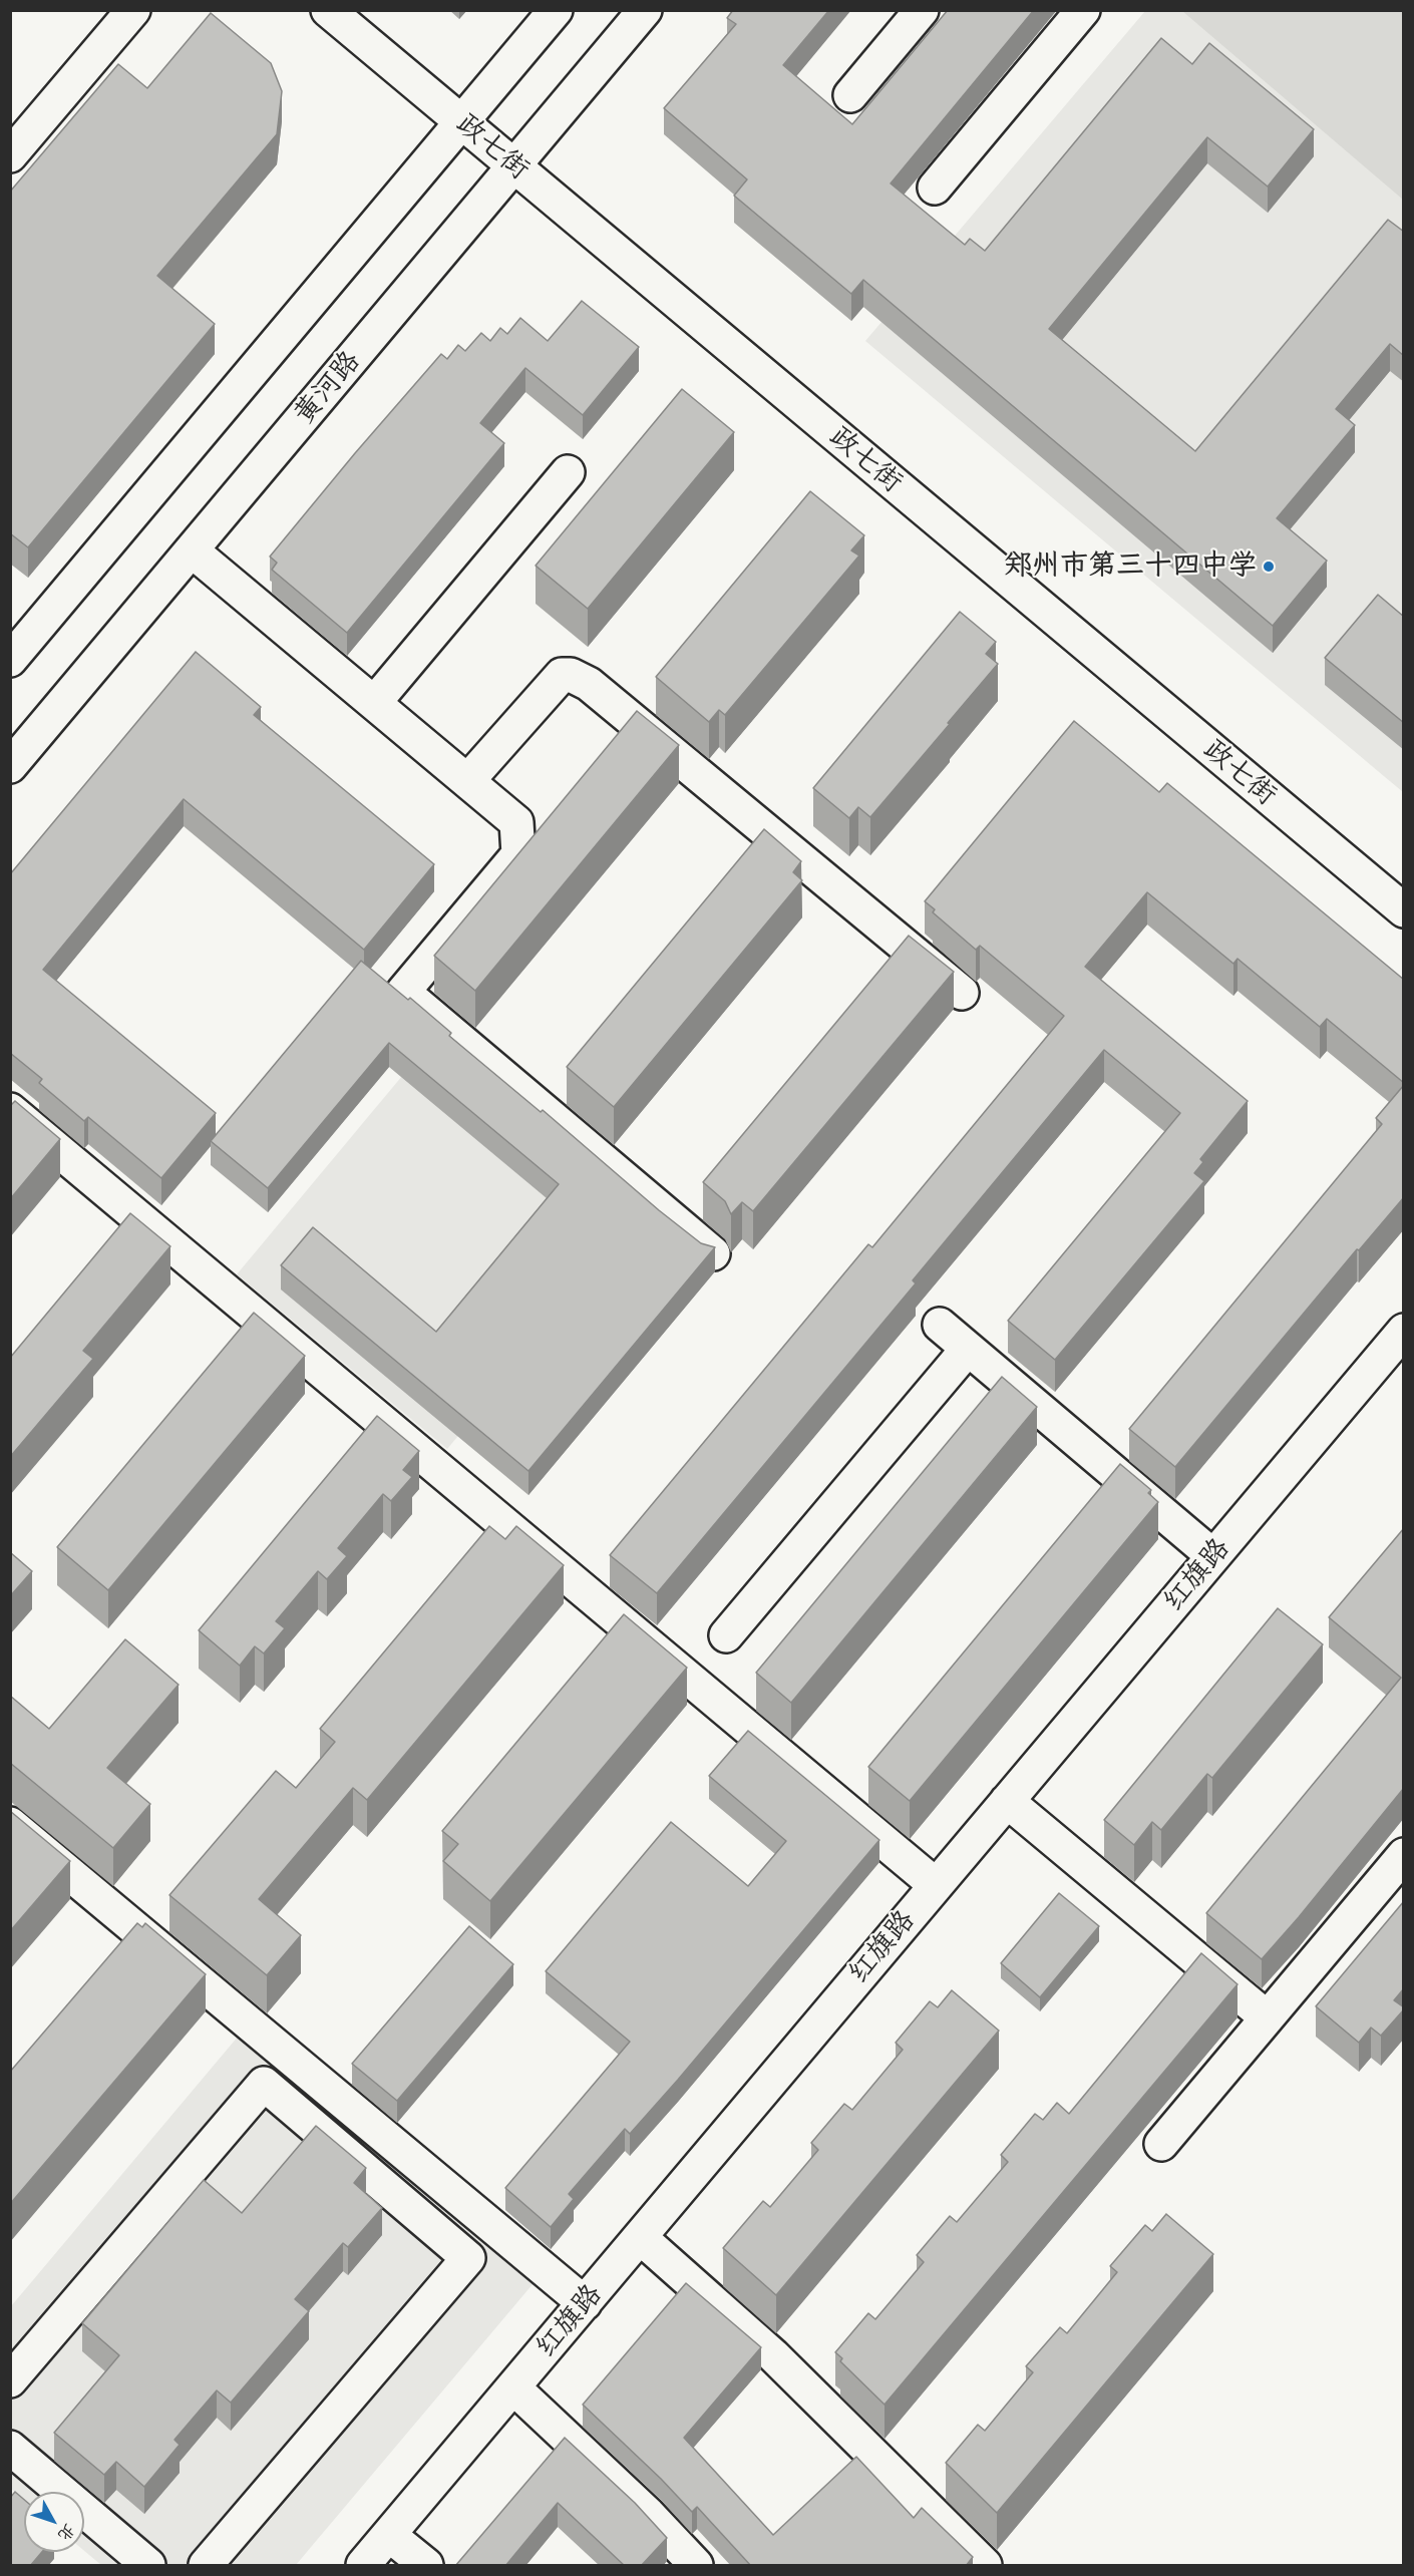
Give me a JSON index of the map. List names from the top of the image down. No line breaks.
{"streets":{"street":["政七街","黄河路","红旗路"]},"crossings":[["政七街","黄河路"]],"places":["郑州市第三十四中学"],"north":"bottom right"}
